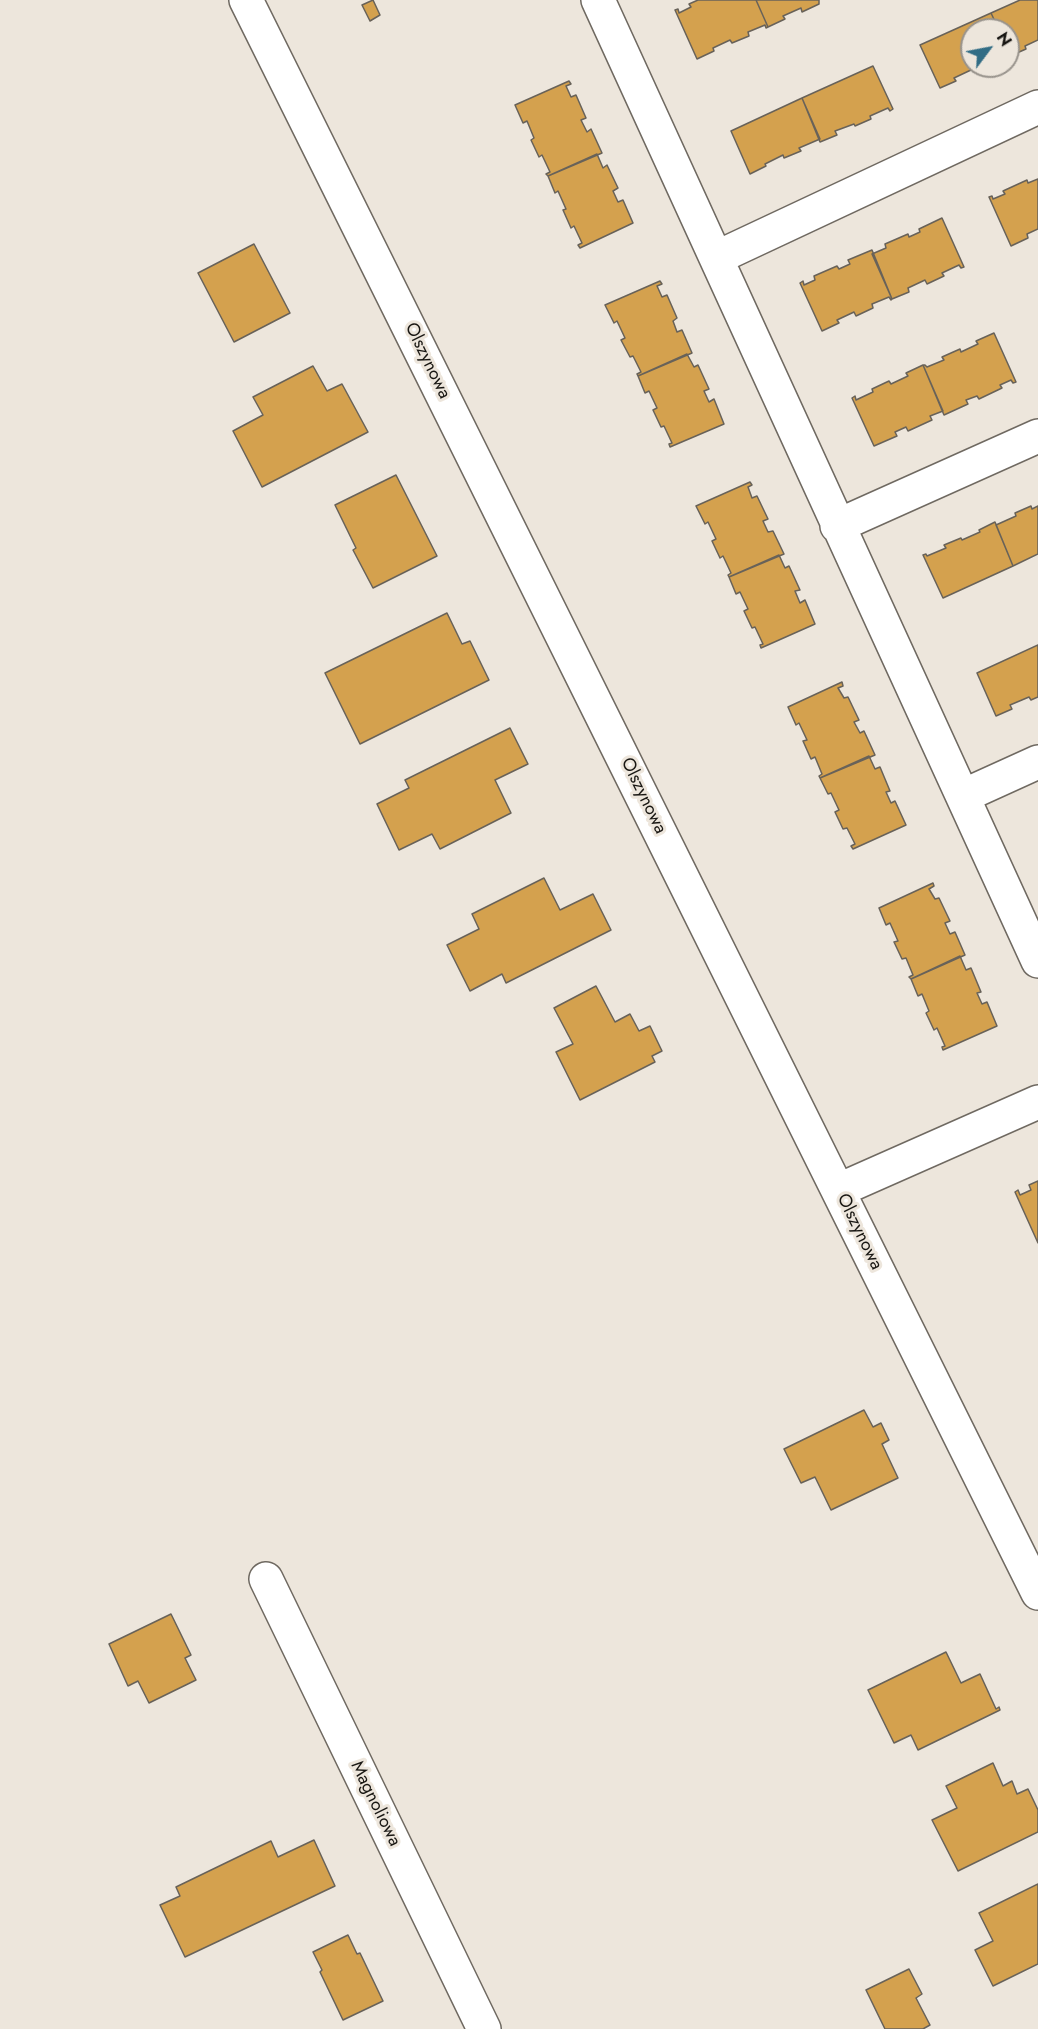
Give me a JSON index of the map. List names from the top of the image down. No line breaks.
{"streets":{"street":["Olszynowa","Magnoliowa"]},"north":"top right"}
